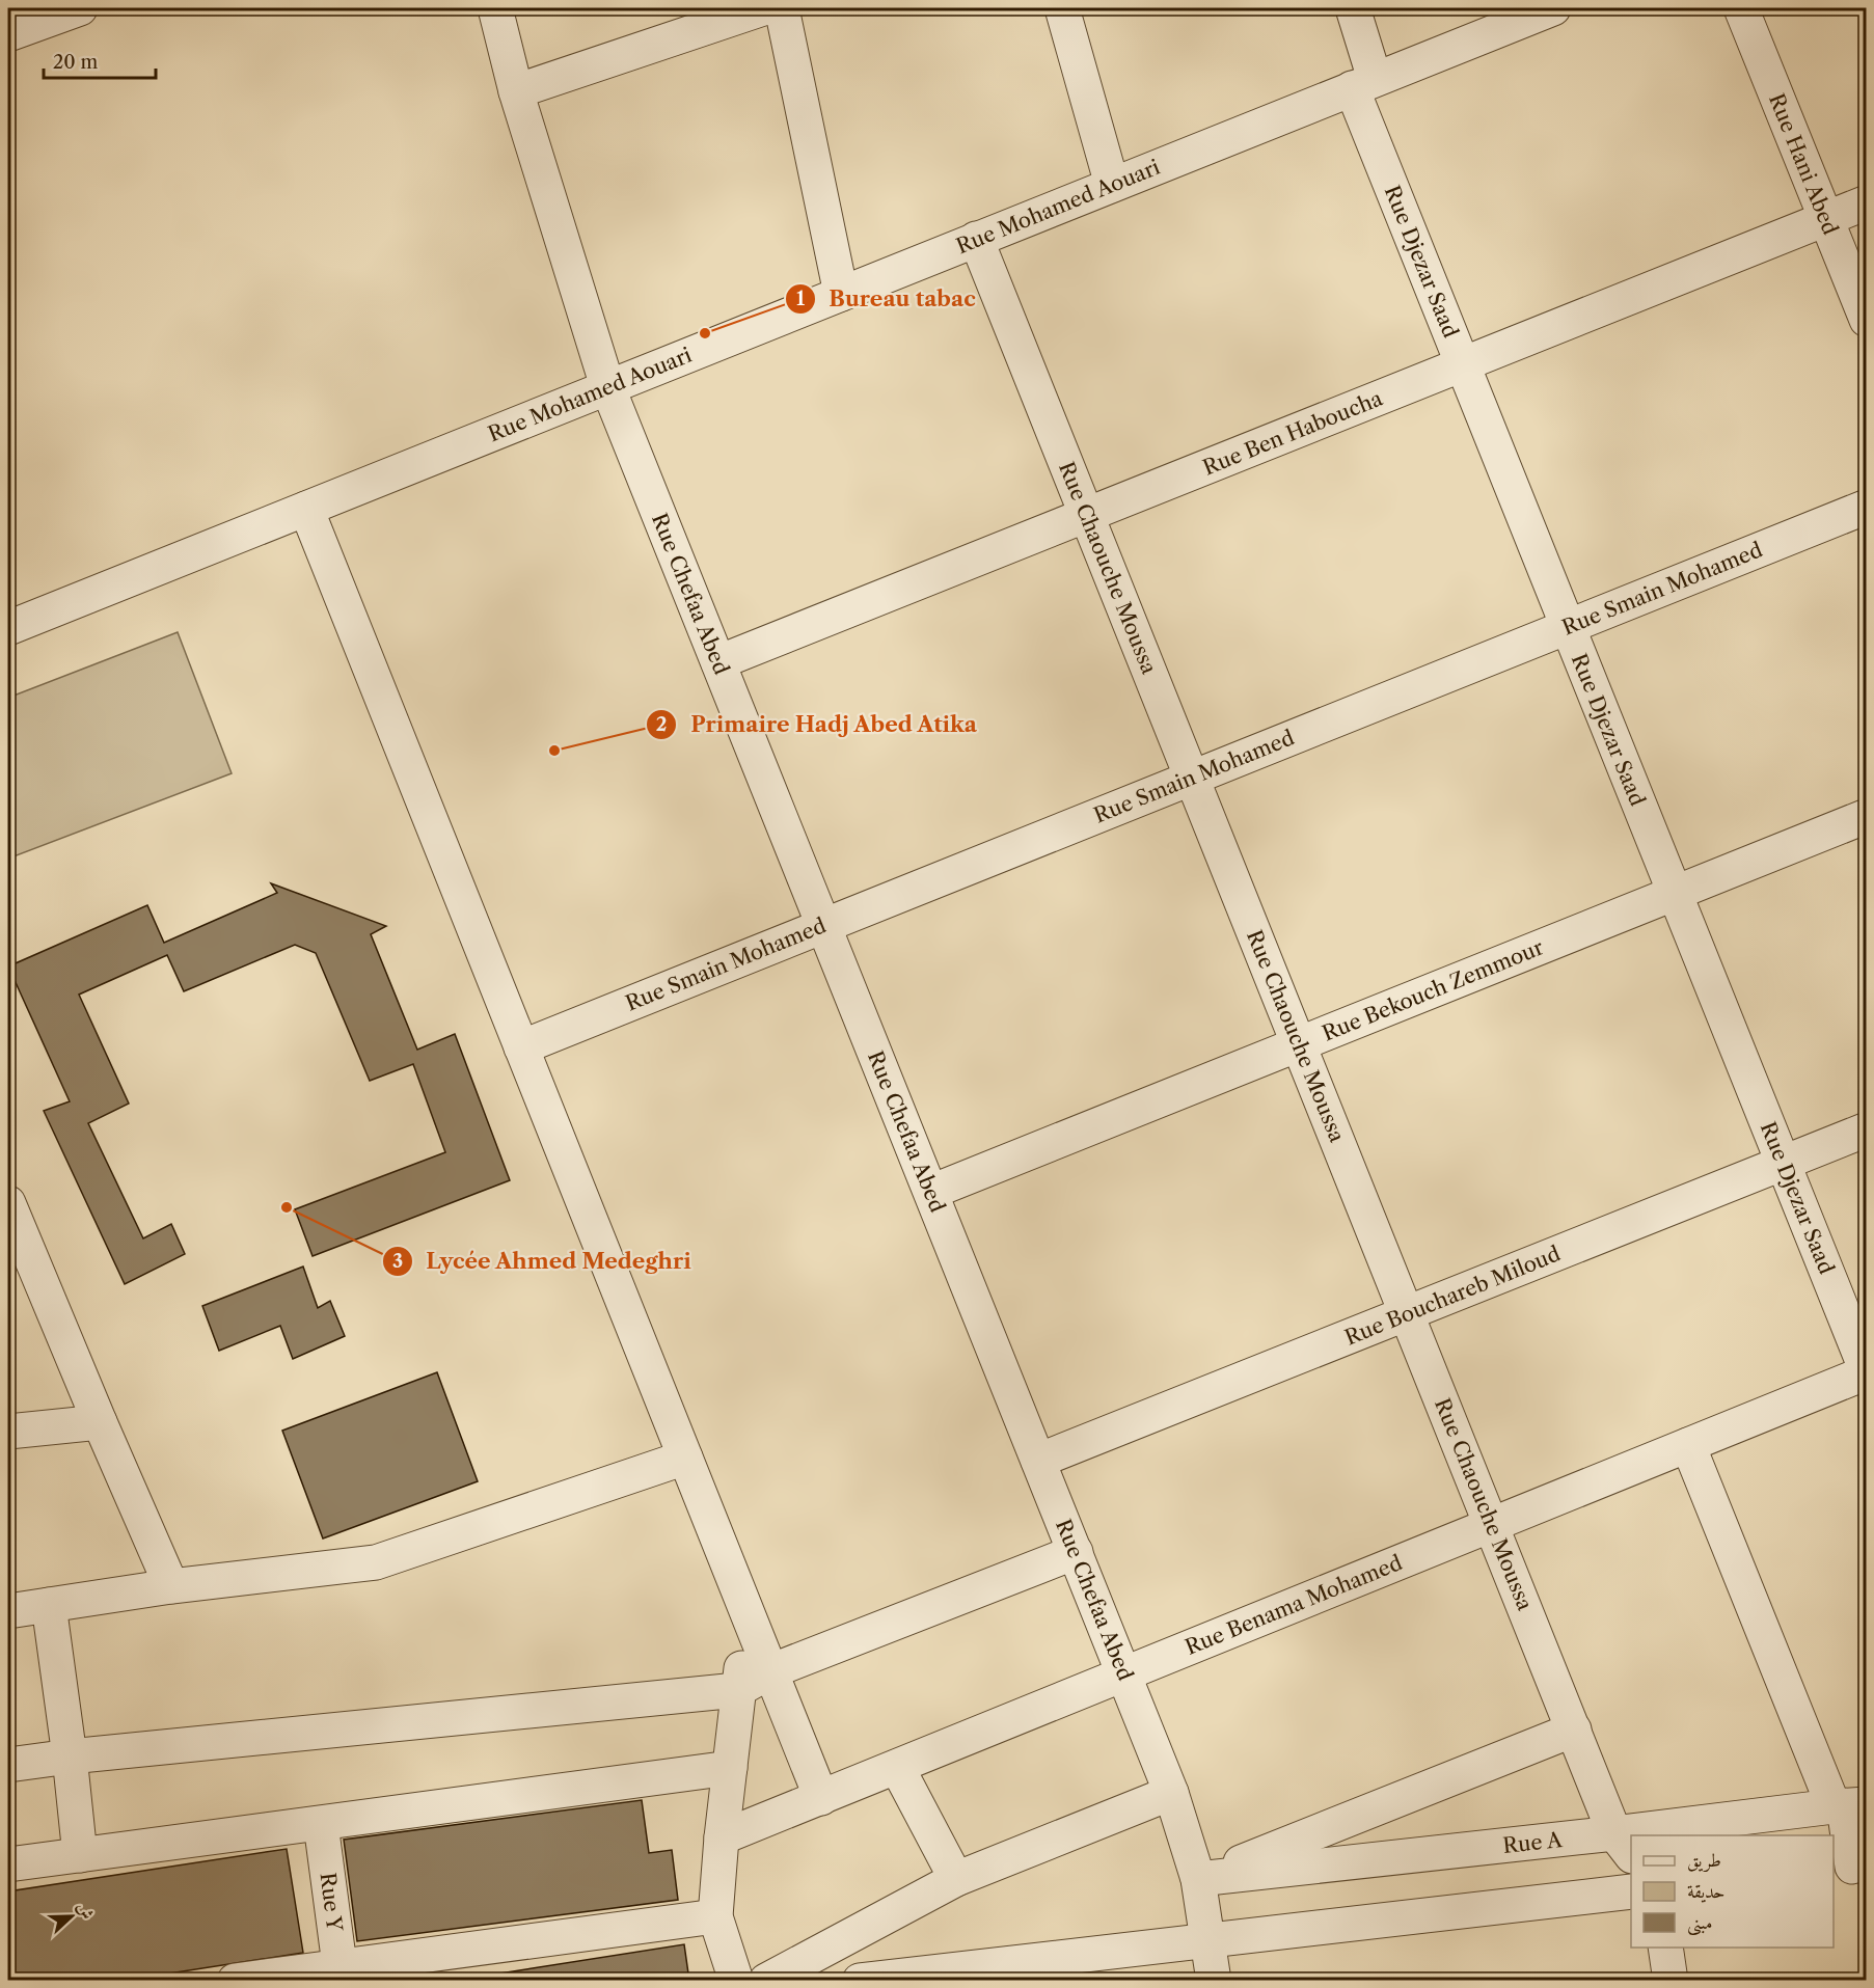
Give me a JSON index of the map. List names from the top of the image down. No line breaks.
{"streets":{"street":["Rue Hani Abed","Rue Mohamed Aouari","Rue Djezar Saad","Rue Ben Haboucha","Rue Chaouche Moussa","Rue Smain Mohamed","Rue Chefaa Abed","Rue Bekouch Zemmour","Rue Bouchareb Miloud","Rue Benama Mohamed","Rue A","Rue Y"]},"crossings":[["Rue Hani Abed","Rue Ben Haboucha"],["Rue Mohamed Aouari","Rue Djezar Saad"],["Rue Mohamed Aouari","Rue Chaouche Moussa"],["Rue Mohamed Aouari","Rue Chefaa Abed"],["Rue Djezar Saad","Rue Ben Haboucha"],["Rue Djezar Saad","Rue Smain Mohamed"],["Rue Djezar Saad","Rue Bekouch Zemmour"],["Rue Djezar Saad","Rue Bouchareb Miloud"],["Rue Djezar Saad","Rue Benama Mohamed"],["Rue Ben Haboucha","Rue Chaouche Moussa"],["Rue Ben Haboucha","Rue Chefaa Abed"],["Rue Chaouche Moussa","Rue Smain Mohamed"],["Rue Chaouche Moussa","Rue Bekouch Zemmour"],["Rue Chaouche Moussa","Rue Bouchareb Miloud"],["Rue Chaouche Moussa","Rue Benama Mohamed"],["Rue Chaouche Moussa","Rue A"],["Rue Smain Mohamed","Rue Chefaa Abed"],["Rue Chefaa Abed","Rue Bekouch Zemmour"],["Rue Chefaa Abed","Rue Bouchareb Miloud"],["Rue Chefaa Abed","Rue Benama Mohamed"],["Rue Chefaa Abed","Rue A"]],"places":["Bureau tabac","Primaire Hadj Abed Atika","Lycée Ahmed Medeghri"],"legend":["طريق","حديقة","مبنى"],"scale_bar":"20 m","north":"right"}
